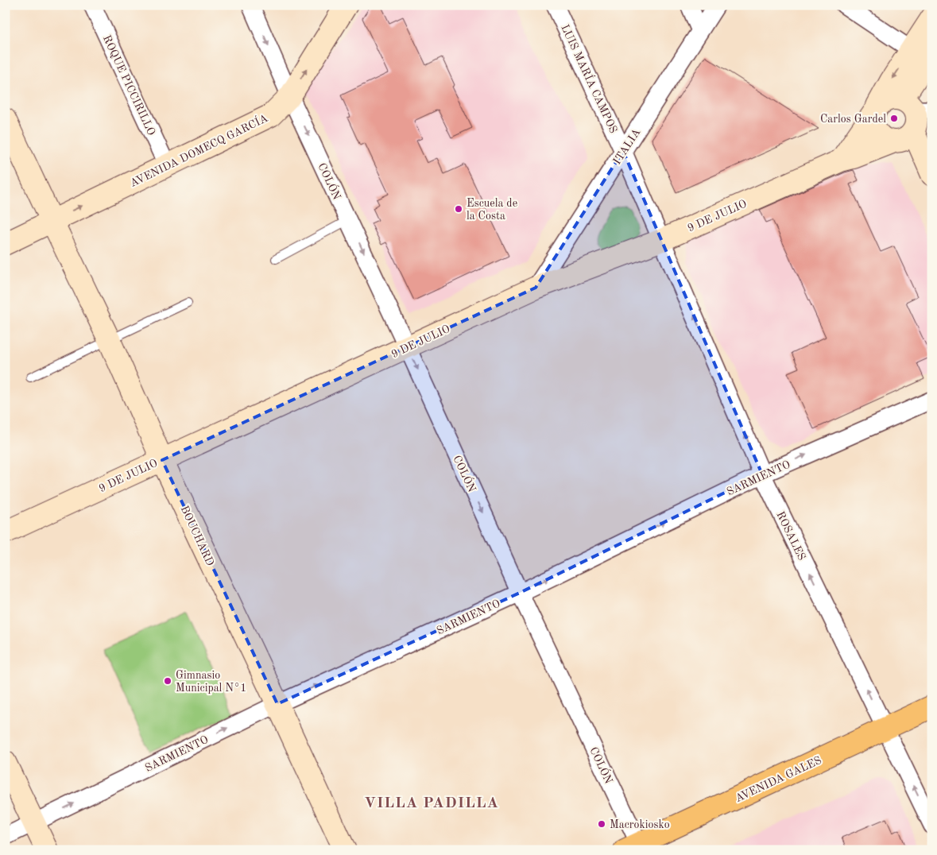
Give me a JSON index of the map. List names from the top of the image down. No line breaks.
{"streets":{"main road":["AVENIDA DOMECQ GARCÍA","9 DE JULIO","BOUCHARD","AVENIDA GALES"],"street":["LUIS MARÍA CAMPOS","ROQUE PICCIRILLO","ITALIA","COLÓN","SARMIENTO","ROSALES"]},"crossings":[["LUIS MARÍA CAMPOS","ITALIA"],["LUIS MARÍA CAMPOS","9 DE JULIO"],["LUIS MARÍA CAMPOS","ROSALES"],["ROQUE PICCIRILLO","AVENIDA DOMECQ GARCÍA"],["ITALIA","9 DE JULIO"],["AVENIDA DOMECQ GARCÍA","COLÓN"],["AVENIDA DOMECQ GARCÍA","BOUCHARD"],["COLÓN","9 DE JULIO"],["COLÓN","SARMIENTO"],["COLÓN","AVENIDA GALES"],["9 DE JULIO","BOUCHARD"],["9 DE JULIO","ROSALES"],["SARMIENTO","BOUCHARD"],["SARMIENTO","ROSALES"],["ROSALES","AVENIDA GALES"]],"one_way":["AVENIDA DOMECQ GARCÍA","COLÓN","SARMIENTO","ROSALES"],"districts":["VILLA PADILLA"],"places":["Carlos Gardel","Escuela de la Costa","Gimnasio Municipal N°1","Macrokiosko"]}
